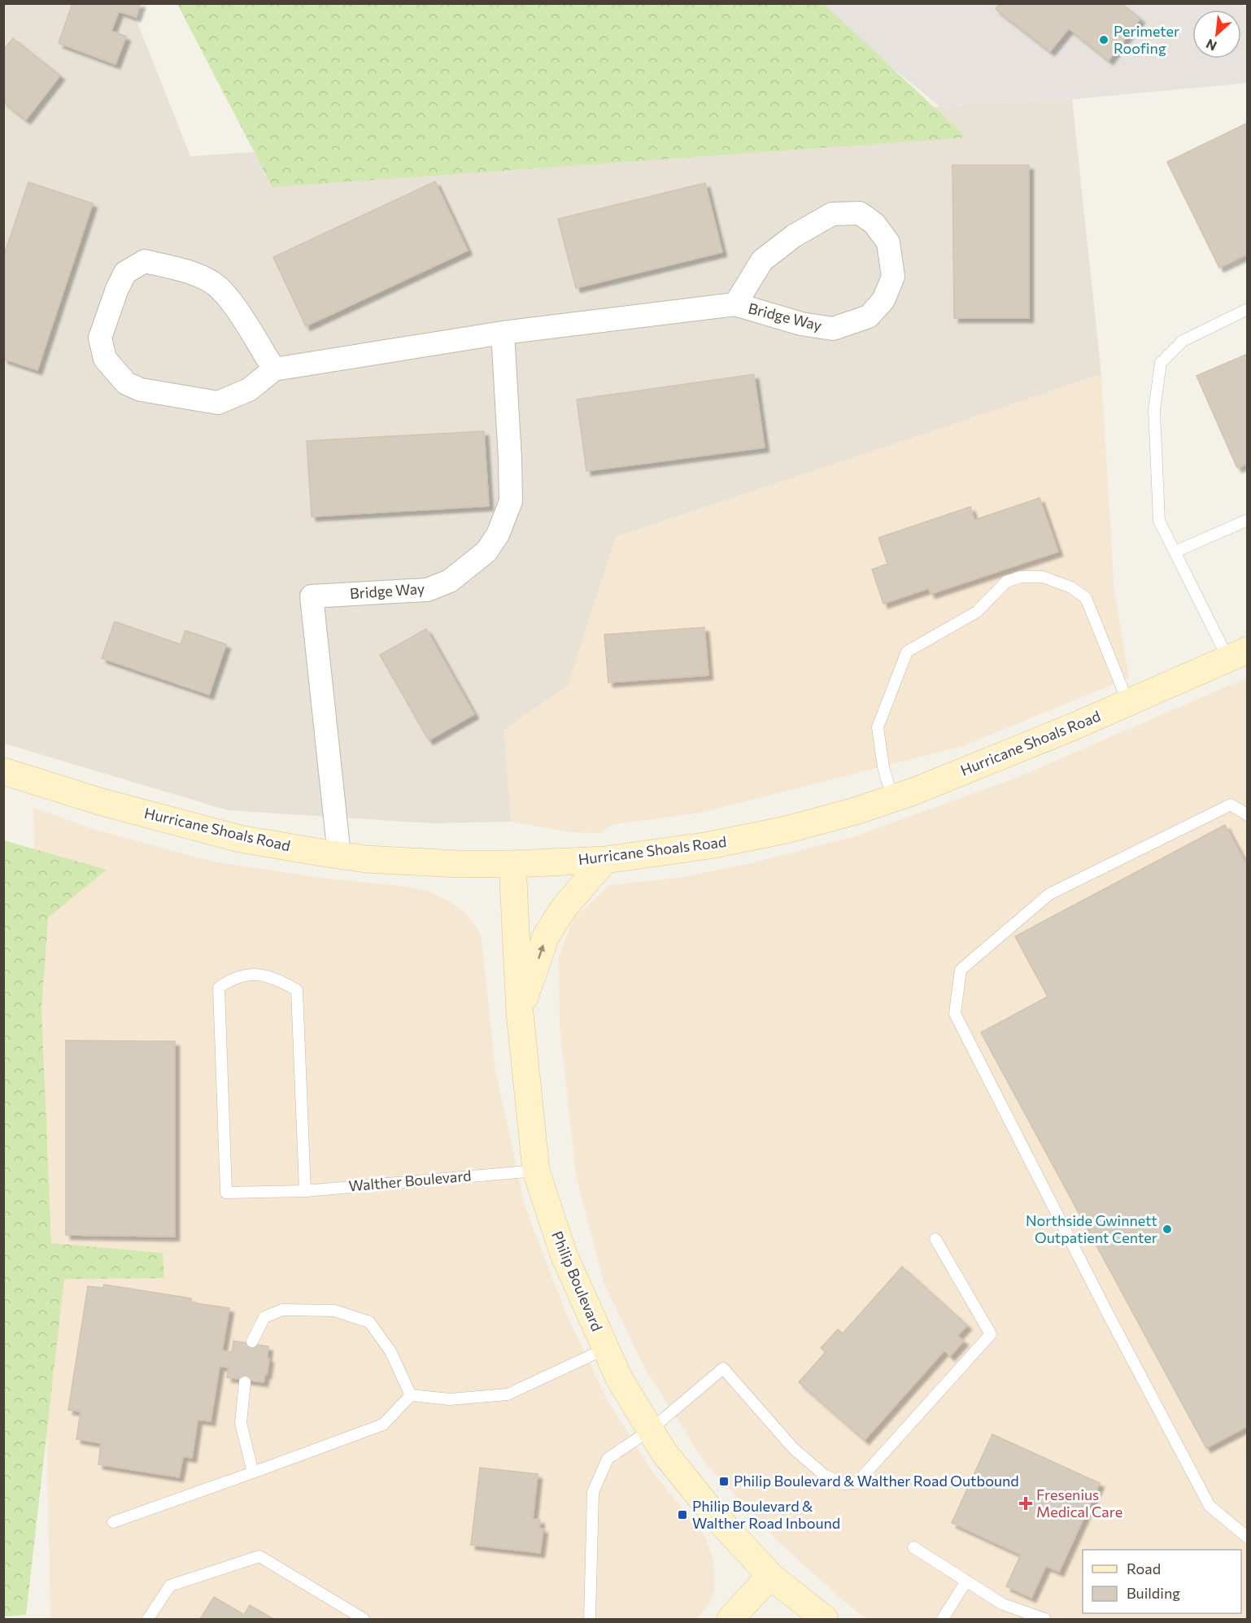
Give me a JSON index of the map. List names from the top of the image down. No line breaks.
{"streets":{"street":["Bridge Way","Hurricane Shoals Road","Philip Boulevard"],"lane":["Walther Boulevard"]},"crossings":[["Bridge Way","Hurricane Shoals Road"],["Hurricane Shoals Road","Philip Boulevard"],["Walther Boulevard","Philip Boulevard"]],"places":{"other":["Perimeter Roofing","Northside Gwinnett Outpatient Center"],"transit":["Philip Boulevard & Walther Road Outbound","Philip Boulevard & Walther Road Inbound"],"health":["Fresenius Medical Care"]},"legend":["Road","Building"],"north":"bottom left"}
